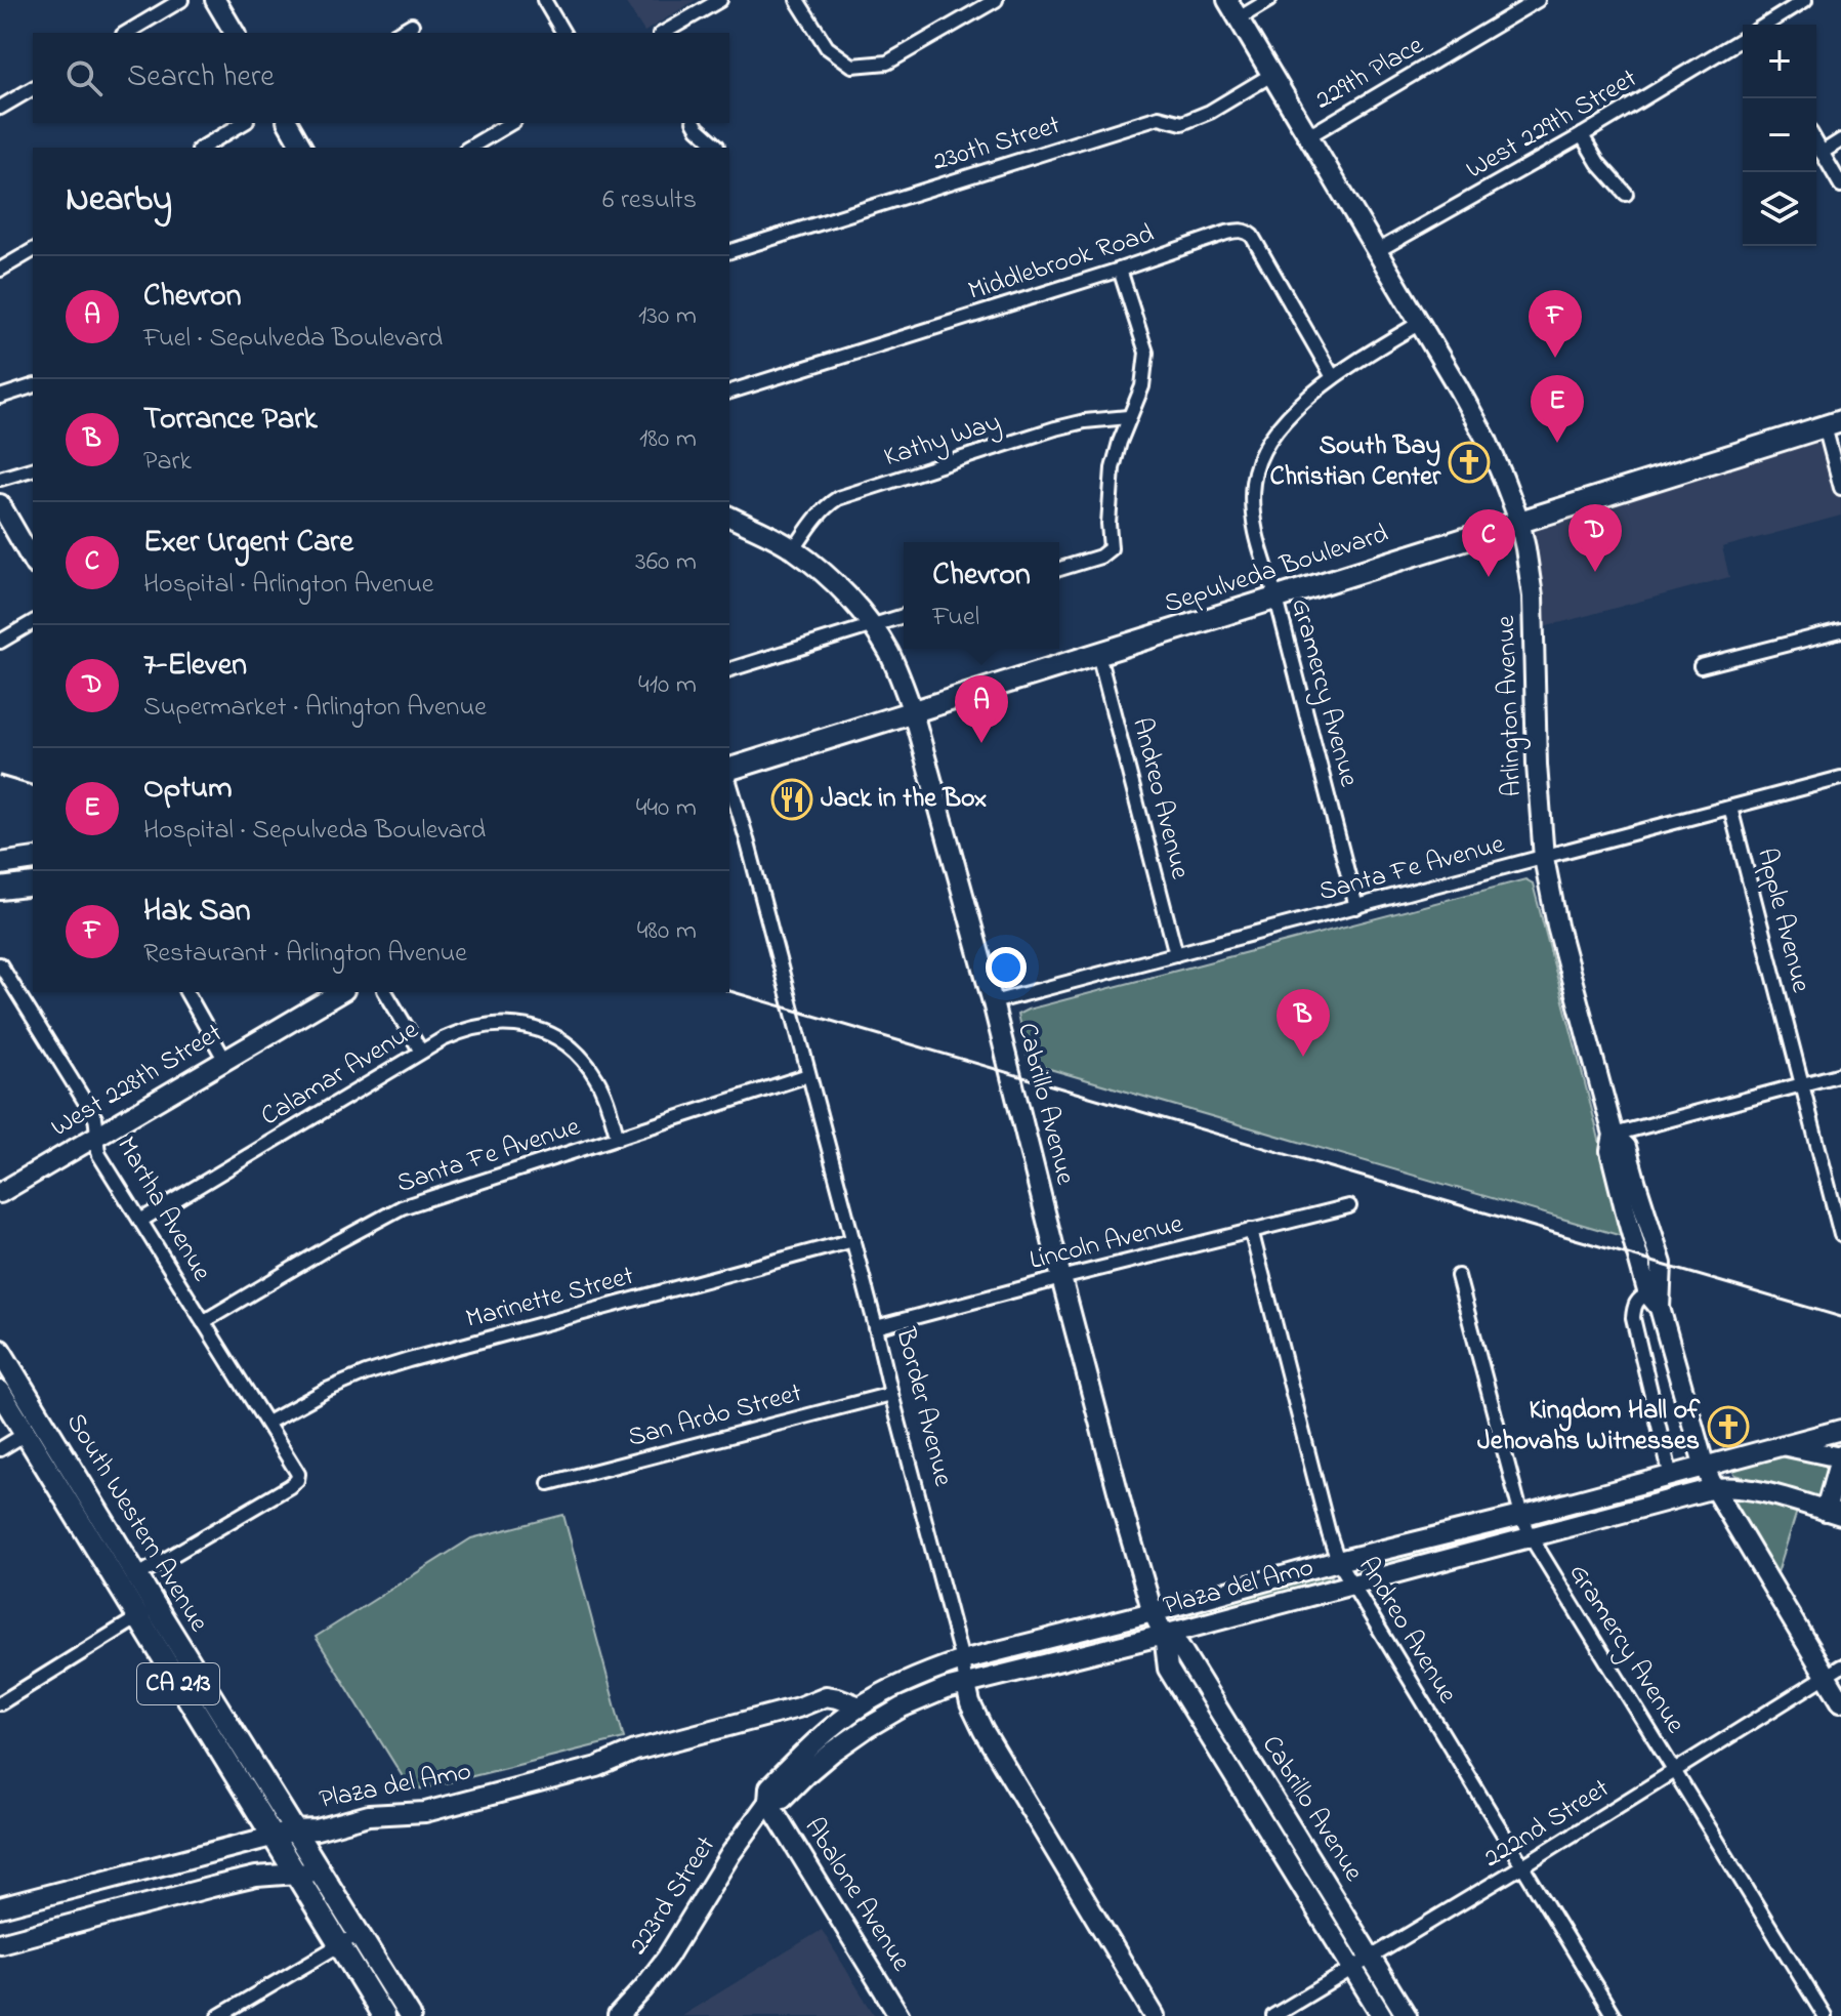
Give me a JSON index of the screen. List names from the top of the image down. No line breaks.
{"streets":{"main road":["Sepulveda Boulevard","Arlington Avenue","West 228th Street","Cabrillo Avenue","Border Avenue","South Western Avenue","Plaza del Amo","CA 213","Abalone Avenue","223rd Street"],"street":["229th Place","West 229th Street","230th Street","Middlebrook Road","Kathy Way","Gramercy Avenue","Andreo Avenue","Santa Fe Avenue","Apple Avenue","Calamar Avenue","Martha Avenue","Lincoln Avenue","Marinette Street","San Ardo Street","222nd Street"]},"crossings":[["229th Place","Arlington Avenue"],["West 229th Street","Arlington Avenue"],["230th Street","Arlington Avenue"],["Middlebrook Road","Gramercy Avenue"],["Kathy Way","Cabrillo Avenue"],["Sepulveda Boulevard","Gramercy Avenue"],["Sepulveda Boulevard","Arlington Avenue"],["Sepulveda Boulevard","Andreo Avenue"],["Sepulveda Boulevard","Cabrillo Avenue"],["Gramercy Avenue","Arlington Avenue"],["Gramercy Avenue","Santa Fe Avenue"],["Gramercy Avenue","Plaza del Amo"],["Gramercy Avenue","222nd Street"],["Arlington Avenue","Santa Fe Avenue"],["Arlington Avenue","Plaza del Amo"],["Arlington Avenue","222nd Street"],["Andreo Avenue","Santa Fe Avenue"],["Andreo Avenue","Lincoln Avenue"],["Andreo Avenue","Plaza del Amo"],["Andreo Avenue","222nd Street"],["Santa Fe Avenue","Apple Avenue"],["Santa Fe Avenue","Calamar Avenue"],["Santa Fe Avenue","Cabrillo Avenue"],["Santa Fe Avenue","Martha Avenue"],["Santa Fe Avenue","Border Avenue"],["Calamar Avenue","Martha Avenue"],["West 228th Street","Martha Avenue"],["Cabrillo Avenue","Lincoln Avenue"],["Cabrillo Avenue","Plaza del Amo"],["Cabrillo Avenue","222nd Street"],["Martha Avenue","Marinette Street"],["Martha Avenue","South Western Avenue"],["Lincoln Avenue","Border Avenue"],["Marinette Street","Border Avenue"],["Border Avenue","San Ardo Street"],["Border Avenue","Plaza del Amo"],["South Western Avenue","Plaza del Amo"],["Plaza del Amo","Abalone Avenue"],["Plaza del Amo","223rd Street"],["Abalone Avenue","223rd Street"]],"places":{"church":["South Bay Christian Center","Kingdom Hall of Jehovahs Witnesses"],"restaurant":["Jack in the Box"]},"page":{"map_buttons":["+","−"],"search":"Search here","heading":["Nearby","6 results"],"list":[{"mark":"A","name":"Chevron","note":"Fuel · Sepulveda Boulevard","value":"130 m"},{"mark":"B","name":"Torrance Park","note":"Park","value":"180 m"},{"mark":"C","name":"Exer Urgent Care","note":"Hospital · Arlington Avenue","value":"360 m"},{"mark":"D","name":"7-Eleven","note":"Supermarket · Arlington Avenue","value":"410 m"},{"mark":"E","name":"Optum","note":"Hospital · Sepulveda Boulevard","value":"440 m"},{"mark":"F","name":"Hak San","note":"Restaurant · Arlington Avenue","value":"480 m"}],"pins":["F","E","D","C","A","B"],"popup":["Chevron","Fuel"]}}
